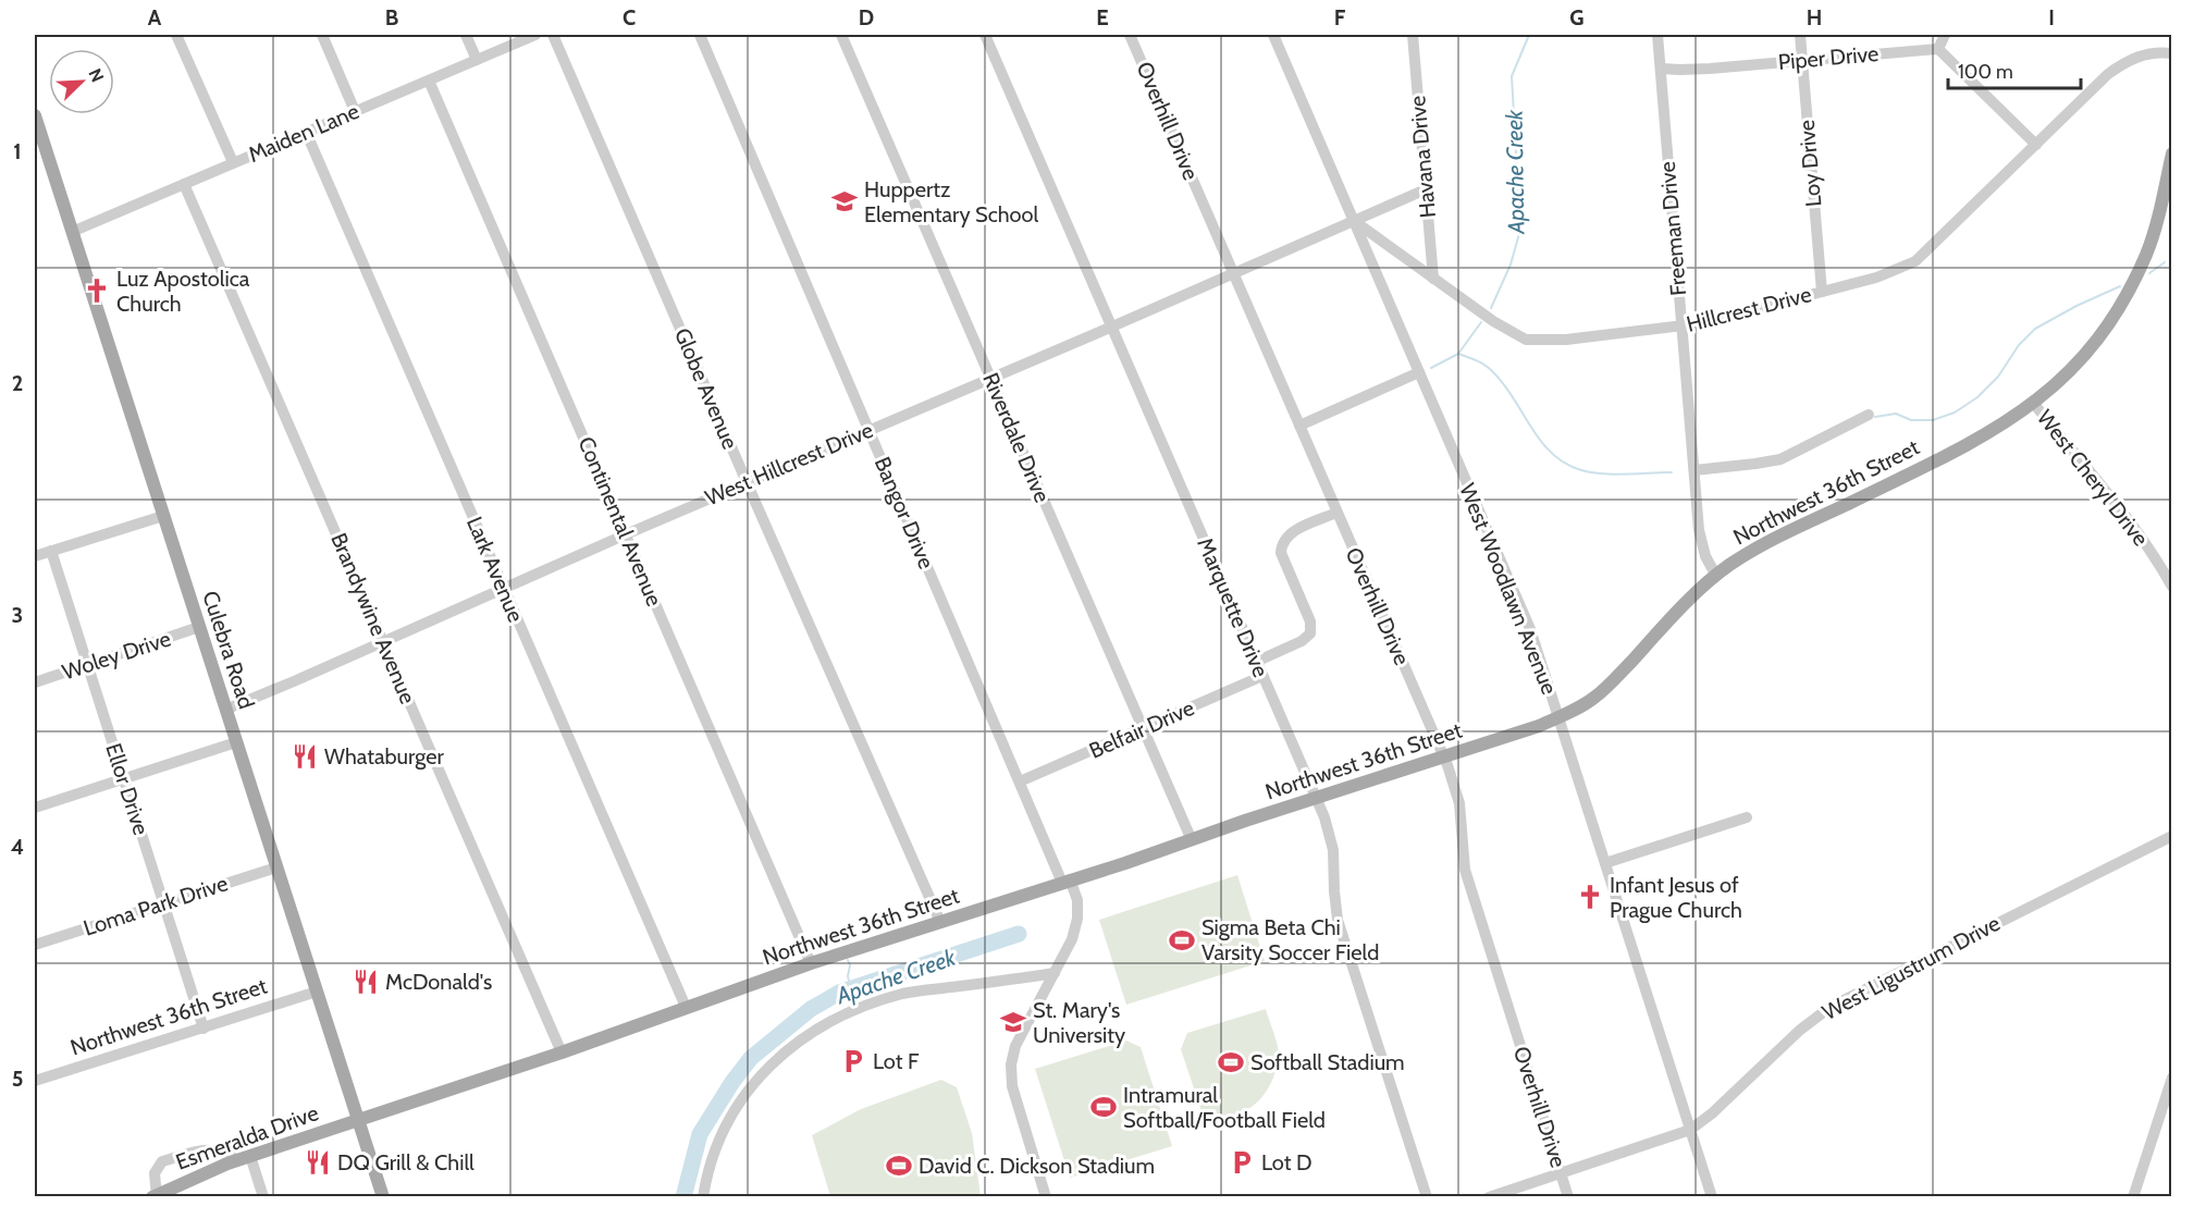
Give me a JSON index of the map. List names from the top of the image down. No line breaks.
{"streets":{"main road":["Northwest 36th Street","Culebra Road","Esmeralda Drive"],"street":["Piper Drive","Overhill Drive","Maiden Lane","Havana Drive","Loy Drive","Freeman Drive","Hillcrest Drive","Globe Avenue","Riverdale Drive","West Hillcrest Drive","West Cheryl Drive","Bangor Drive","Continental Avenue","Lark Avenue","West Woodlawn Avenue","Marquette Drive","Brandywine Avenue","Woley Drive","Belfair Drive","Ellor Drive","Loma Park Drive","West Ligustrum Drive"]},"crossings":[["Piper Drive","Loy Drive"],["Piper Drive","Freeman Drive"],["Overhill Drive","West Hillcrest Drive"],["Overhill Drive","Northwest 36th Street"],["Overhill Drive","West Ligustrum Drive"],["Maiden Lane","Continental Avenue"],["Maiden Lane","Lark Avenue"],["Maiden Lane","Brandywine Avenue"],["Maiden Lane","Culebra Road"],["Havana Drive","Hillcrest Drive"],["Loy Drive","Hillcrest Drive"],["Freeman Drive","Hillcrest Drive"],["Freeman Drive","Northwest 36th Street"],["Hillcrest Drive","West Hillcrest Drive"],["Hillcrest Drive","West Woodlawn Avenue"],["Globe Avenue","West Hillcrest Drive"],["Globe Avenue","Northwest 36th Street"],["Riverdale Drive","West Hillcrest Drive"],["Riverdale Drive","Northwest 36th Street"],["Riverdale Drive","Belfair Drive"],["West Hillcrest Drive","Bangor Drive"],["West Hillcrest Drive","Continental Avenue"],["West Hillcrest Drive","Lark Avenue"],["West Hillcrest Drive","West Woodlawn Avenue"],["West Hillcrest Drive","Marquette Drive"],["West Hillcrest Drive","Brandywine Avenue"],["West Hillcrest Drive","Culebra Road"],["West Cheryl Drive","Northwest 36th Street"],["Northwest 36th Street","Bangor Drive"],["Northwest 36th Street","Continental Avenue"],["Northwest 36th Street","Lark Avenue"],["Northwest 36th Street","West Woodlawn Avenue"],["Northwest 36th Street","Marquette Drive"],["Northwest 36th Street","Brandywine Avenue"],["Northwest 36th Street","Culebra Road"],["Northwest 36th Street","Ellor Drive"],["Northwest 36th Street","Esmeralda Drive"],["Bangor Drive","Belfair Drive"],["West Woodlawn Avenue","West Ligustrum Drive"],["Marquette Drive","Belfair Drive"],["Culebra Road","Woley Drive"],["Culebra Road","Loma Park Drive"],["Culebra Road","Esmeralda Drive"],["Woley Drive","Ellor Drive"],["Ellor Drive","Loma Park Drive"]],"water":["Apache Creek"],"places":{"school or university":["Huppertz Elementary School","St. Mary's University"],"church":["Luz Apostolica Church","Infant Jesus of Prague Church"],"restaurant":["Whataburger","McDonald's","DQ Grill & Chill"],"sports":["Sigma Beta Chi Varsity Soccer Field","Softball Stadium","Intramural Softball/Football Field","David C. Dickson Stadium"],"parking":["Lot F","Lot D"]},"scale_bar":"100 m","north":"top right","grid":{"columns":["A","B","C","D","E","F","G","H","I"],"rows":["1","2","3","4","5"]}}
